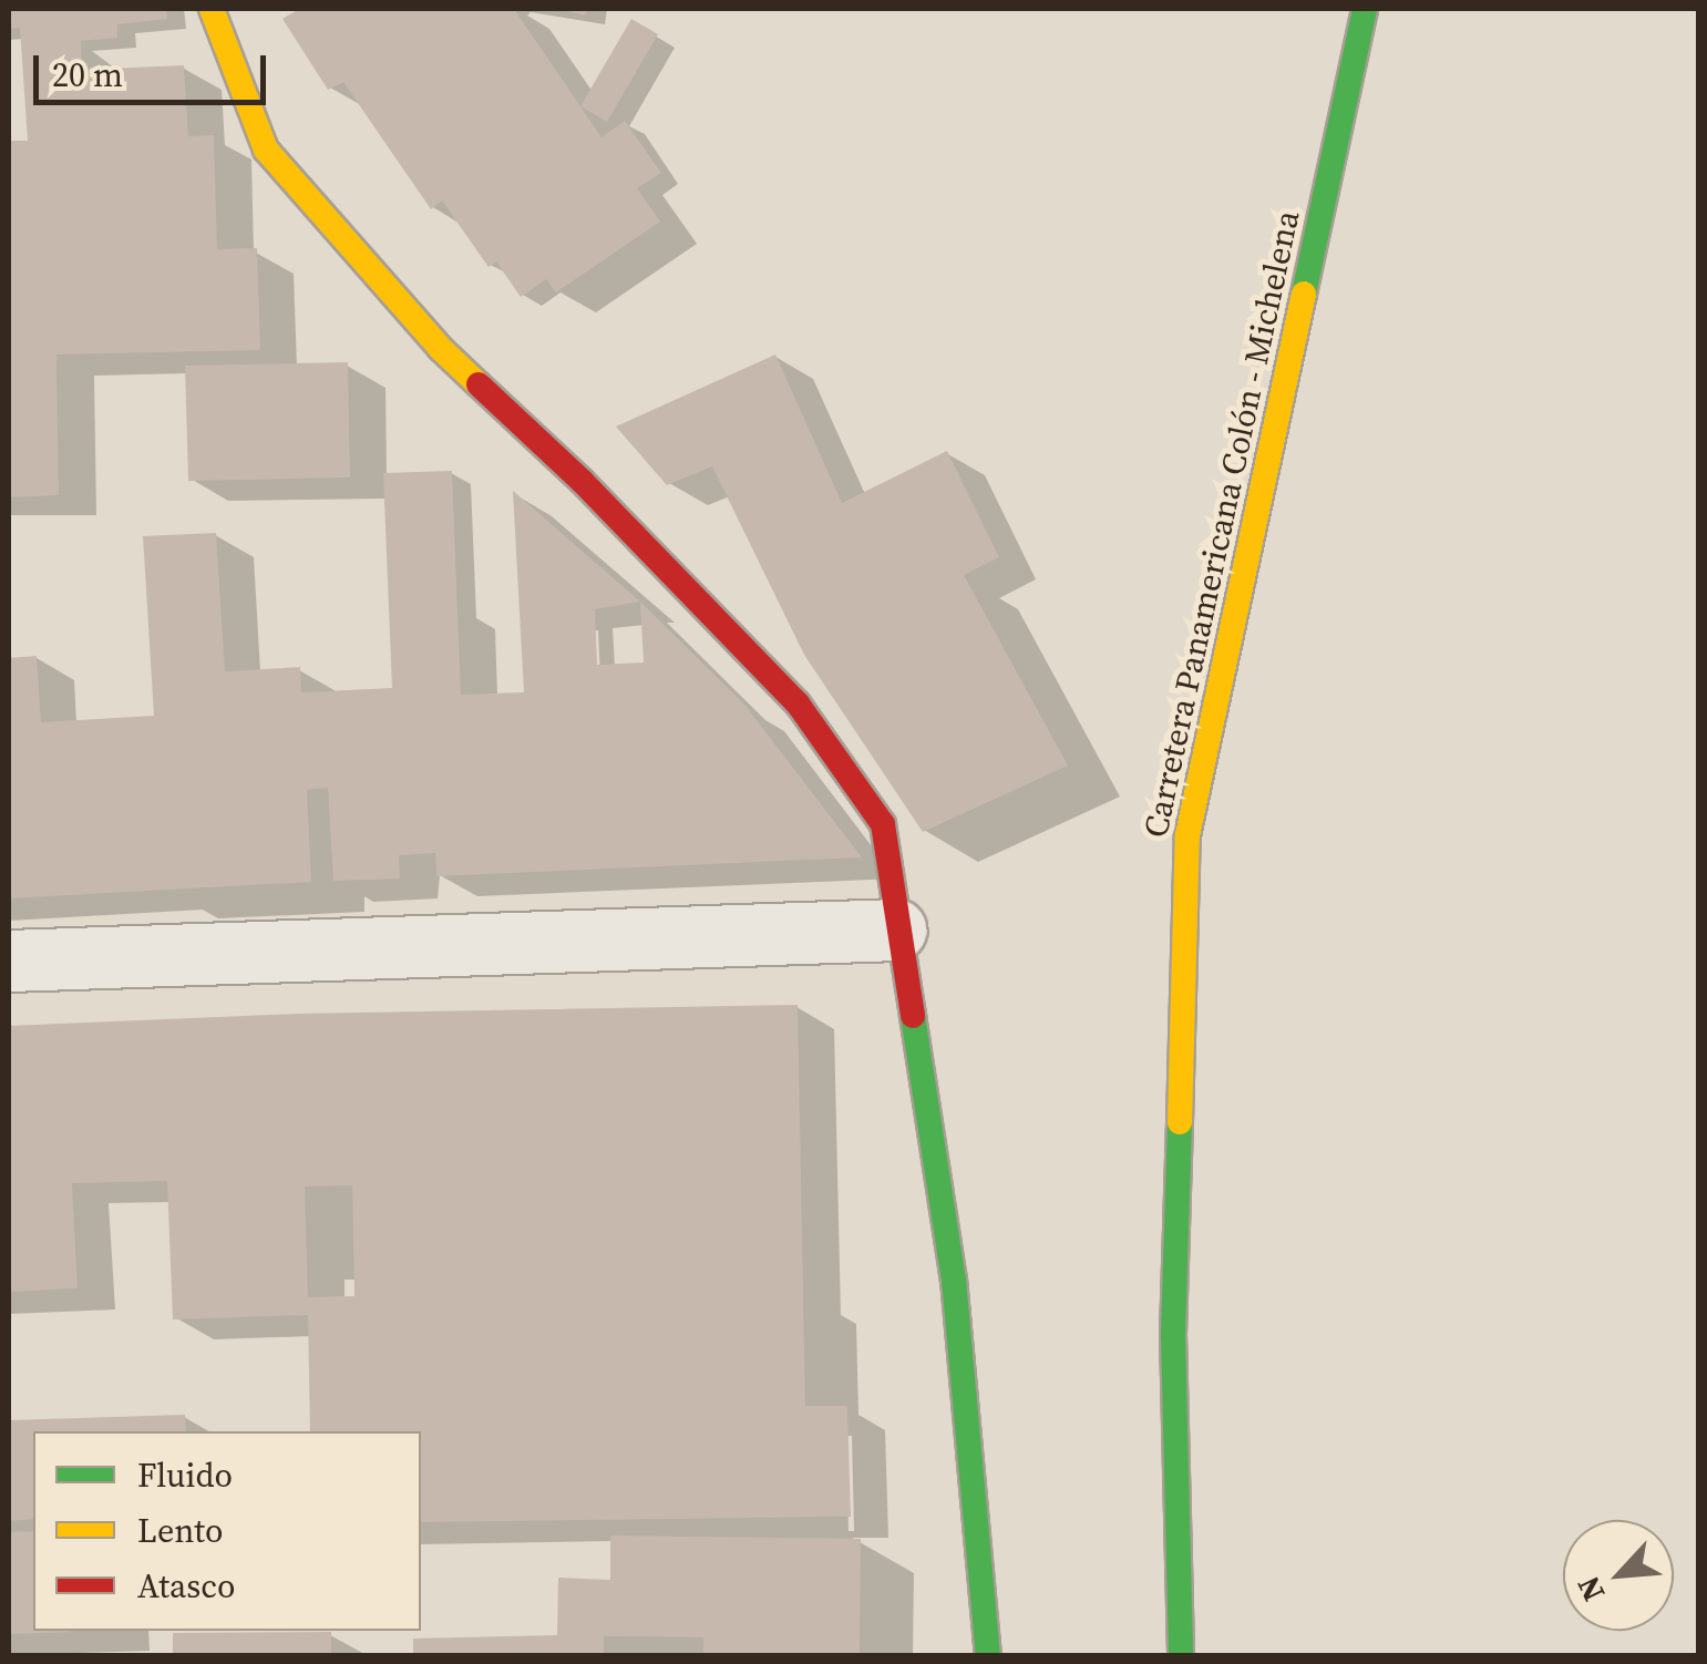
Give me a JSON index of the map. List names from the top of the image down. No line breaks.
{"streets":{"street":["Carretera Panamericana Colón - Michelena"]},"legend":["Fluido","Lento","Atasco"],"scale_bar":"20 m","north":"bottom left"}
